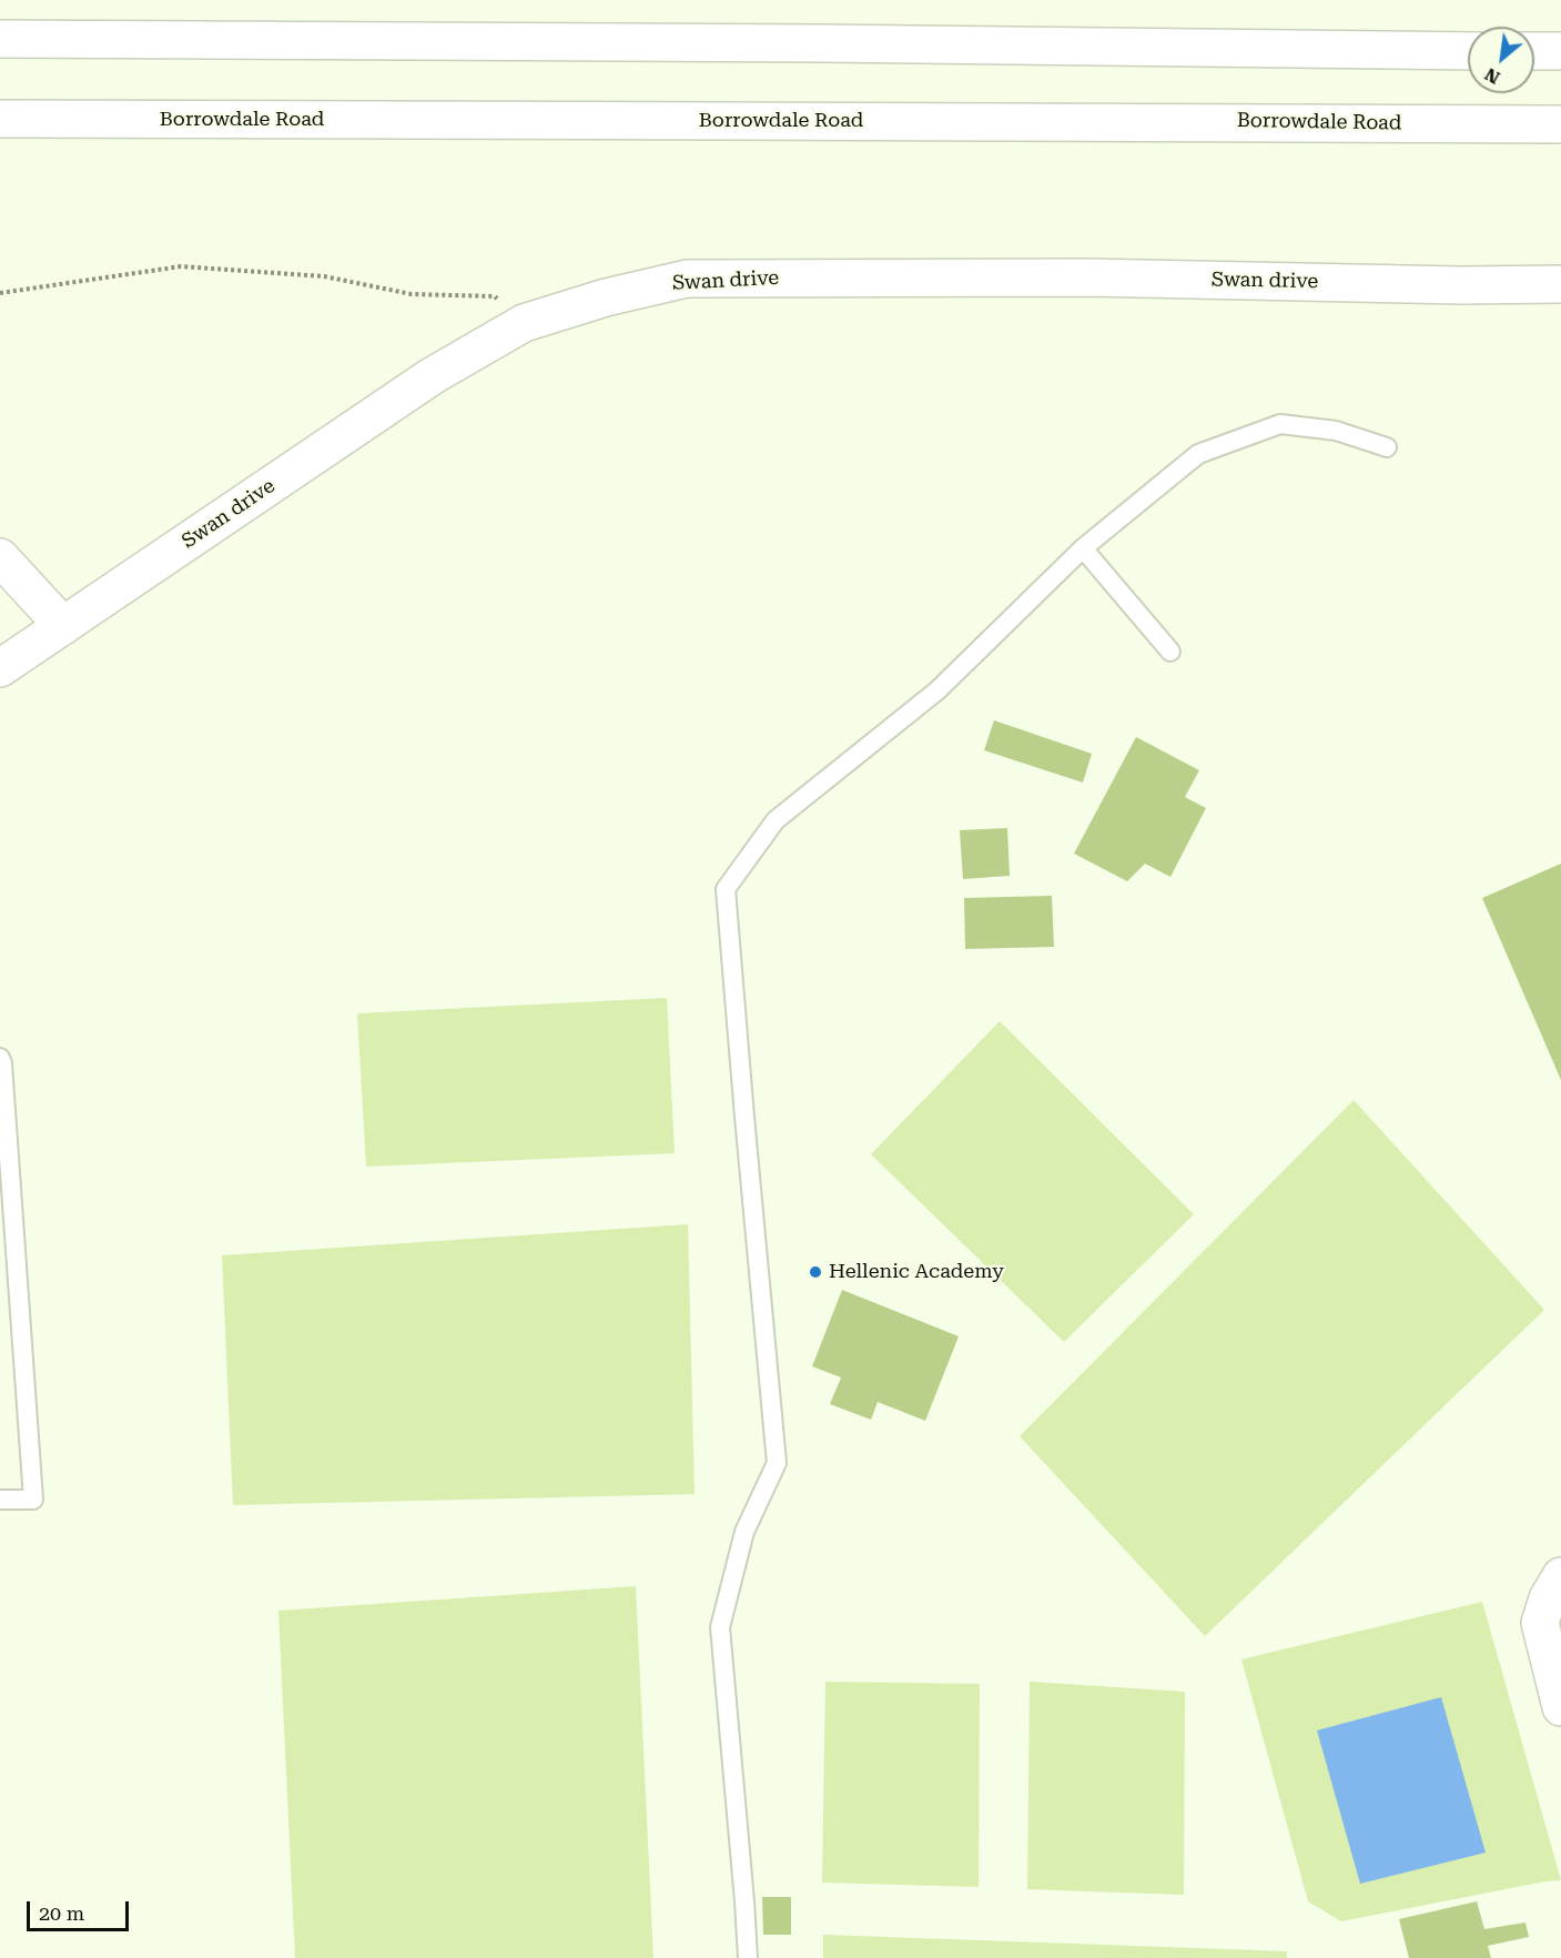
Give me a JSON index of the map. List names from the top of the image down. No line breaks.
{"streets":{"main road":["Borrowdale Road","Swan drive"]},"places":["Hellenic Academy"],"scale_bar":"20 m","north":"bottom left"}
